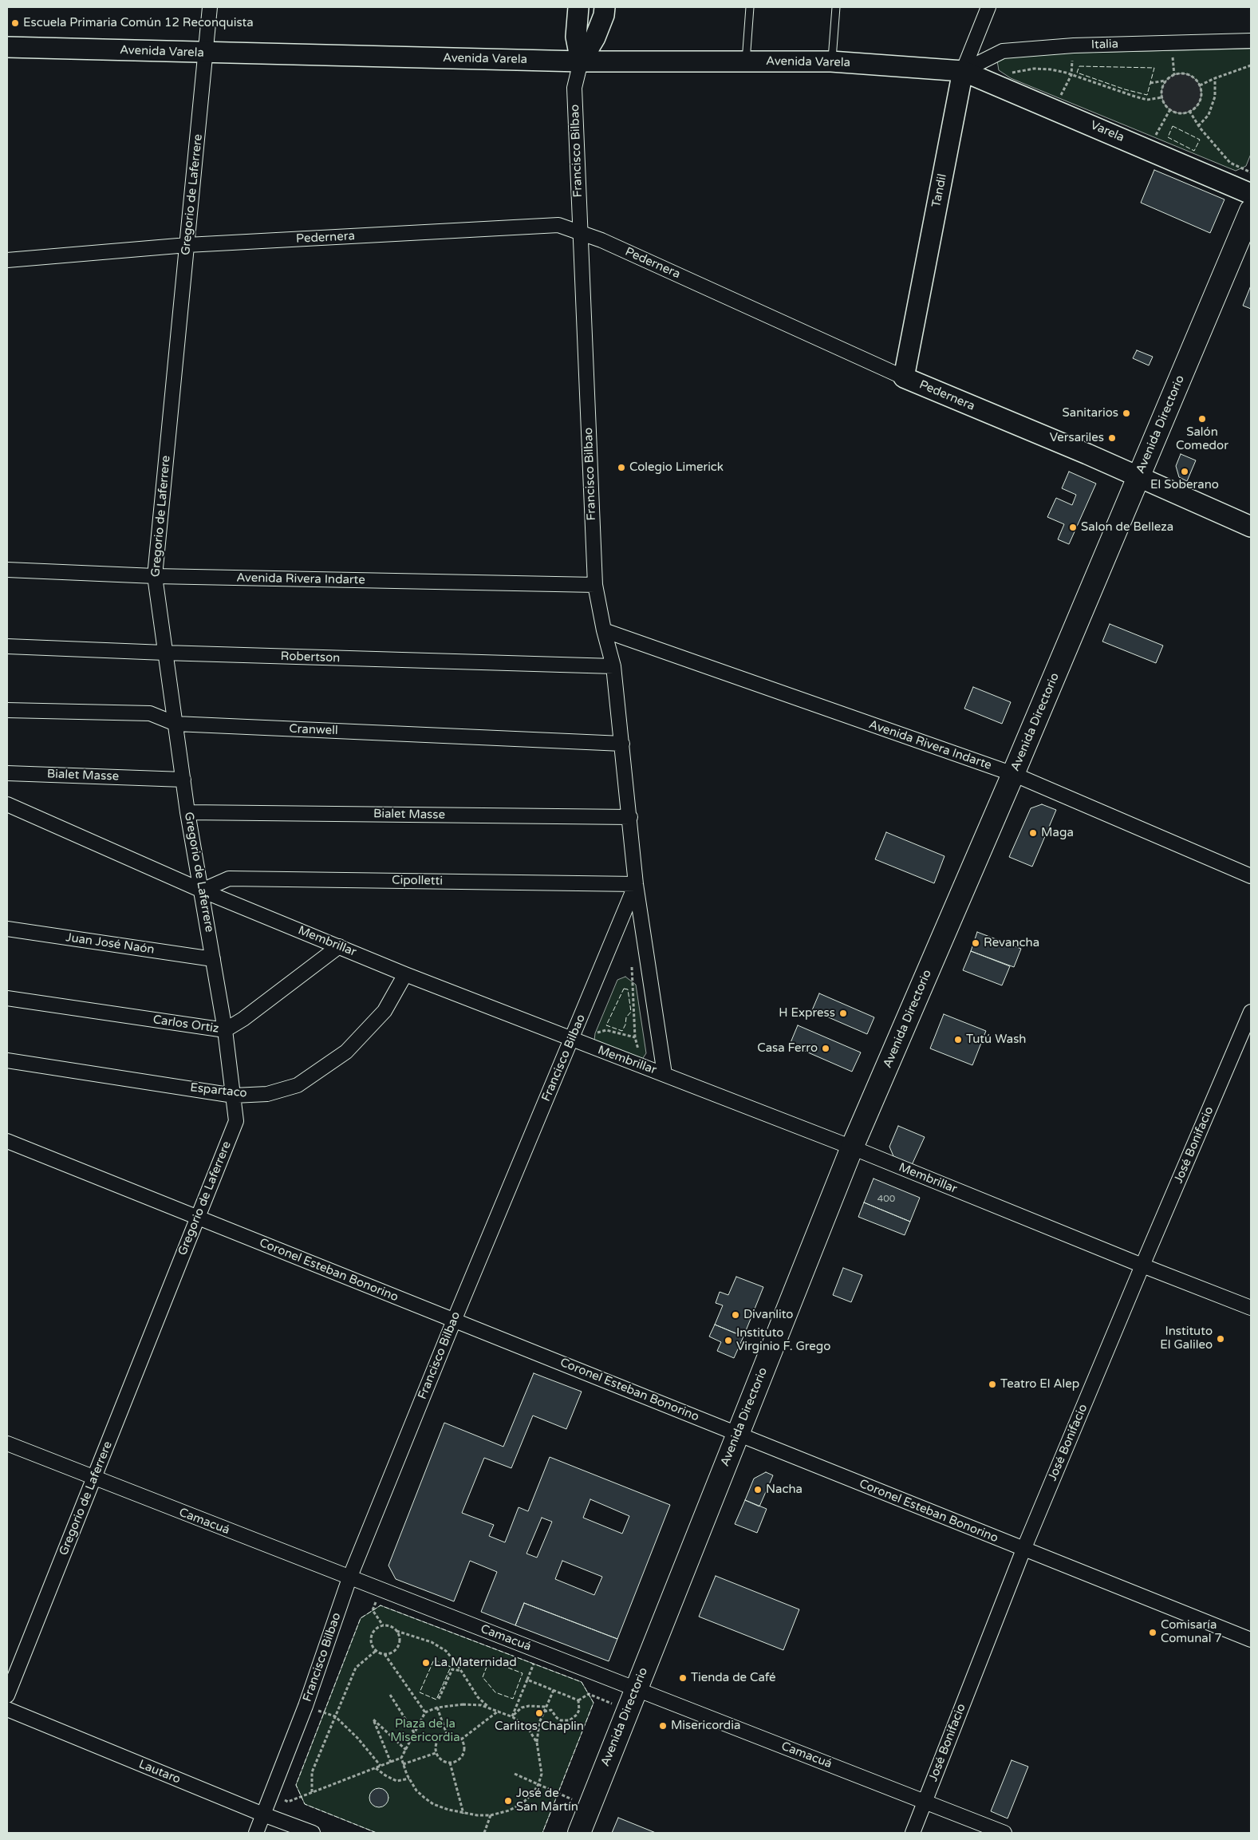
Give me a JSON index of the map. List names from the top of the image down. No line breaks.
{"streets":{"main road":["Avenida Varela","Varela","Tandil","Pedernera","Avenida Directorio"],"street":["Italia","Francisco Bilbao","Gregorio de Laferrere","Avenida Rivera Indarte","Robertson","Cranwell","Bialet Masse","Cipolletti","Membrillar","Juan José Naón","Carlos Ortiz","Espartaco","José Bonifacio","Coronel Esteban Bonorino","Camacuá","Lautaro"]},"crossings":[["Italia","Avenida Varela"],["Italia","Varela"],["Italia","Tandil"],["Avenida Varela","Varela"],["Avenida Varela","Francisco Bilbao"],["Avenida Varela","Tandil"],["Avenida Varela","Gregorio de Laferrere"],["Varela","Tandil"],["Francisco Bilbao","Pedernera"],["Francisco Bilbao","Avenida Rivera Indarte"],["Francisco Bilbao","Robertson"],["Francisco Bilbao","Cranwell"],["Francisco Bilbao","Bialet Masse"],["Francisco Bilbao","Cipolletti"],["Francisco Bilbao","Membrillar"],["Francisco Bilbao","Coronel Esteban Bonorino"],["Francisco Bilbao","Camacuá"],["Francisco Bilbao","Lautaro"],["Tandil","Pedernera"],["Gregorio de Laferrere","Pedernera"],["Gregorio de Laferrere","Avenida Rivera Indarte"],["Gregorio de Laferrere","Robertson"],["Gregorio de Laferrere","Cranwell"],["Gregorio de Laferrere","Bialet Masse"],["Gregorio de Laferrere","Cipolletti"],["Gregorio de Laferrere","Membrillar"],["Gregorio de Laferrere","Juan José Naón"],["Gregorio de Laferrere","Carlos Ortiz"],["Gregorio de Laferrere","Espartaco"],["Gregorio de Laferrere","Coronel Esteban Bonorino"],["Gregorio de Laferrere","Camacuá"],["Pedernera","Avenida Directorio"],["Avenida Directorio","Avenida Rivera Indarte"],["Avenida Directorio","Membrillar"],["Avenida Directorio","Coronel Esteban Bonorino"],["Avenida Directorio","Camacuá"],["Cipolletti","Membrillar"],["Membrillar","Carlos Ortiz"],["Membrillar","Espartaco"],["Membrillar","José Bonifacio"],["José Bonifacio","Coronel Esteban Bonorino"],["José Bonifacio","Camacuá"]],"parks":["Plaza de la Misericordia"],"places":["Escuela Primaria Común 12 Reconquista","Sanitarios","Salón Comedor","Versariles","Colegio Limerick","El Soberano","Salon de Belleza","Maga","Revancha","H Express","Tutú Wash","Casa Ferro","Divanlito","Instituto El Galileo","Instituto Virginio F. Grego","Teatro El Alep","Nacha","Comisaría Comunal 7","La Maternidad","Tienda de Café","Carlitos Chaplin","Misericordia","José de San Martín"],"house_numbers":["400"]}
